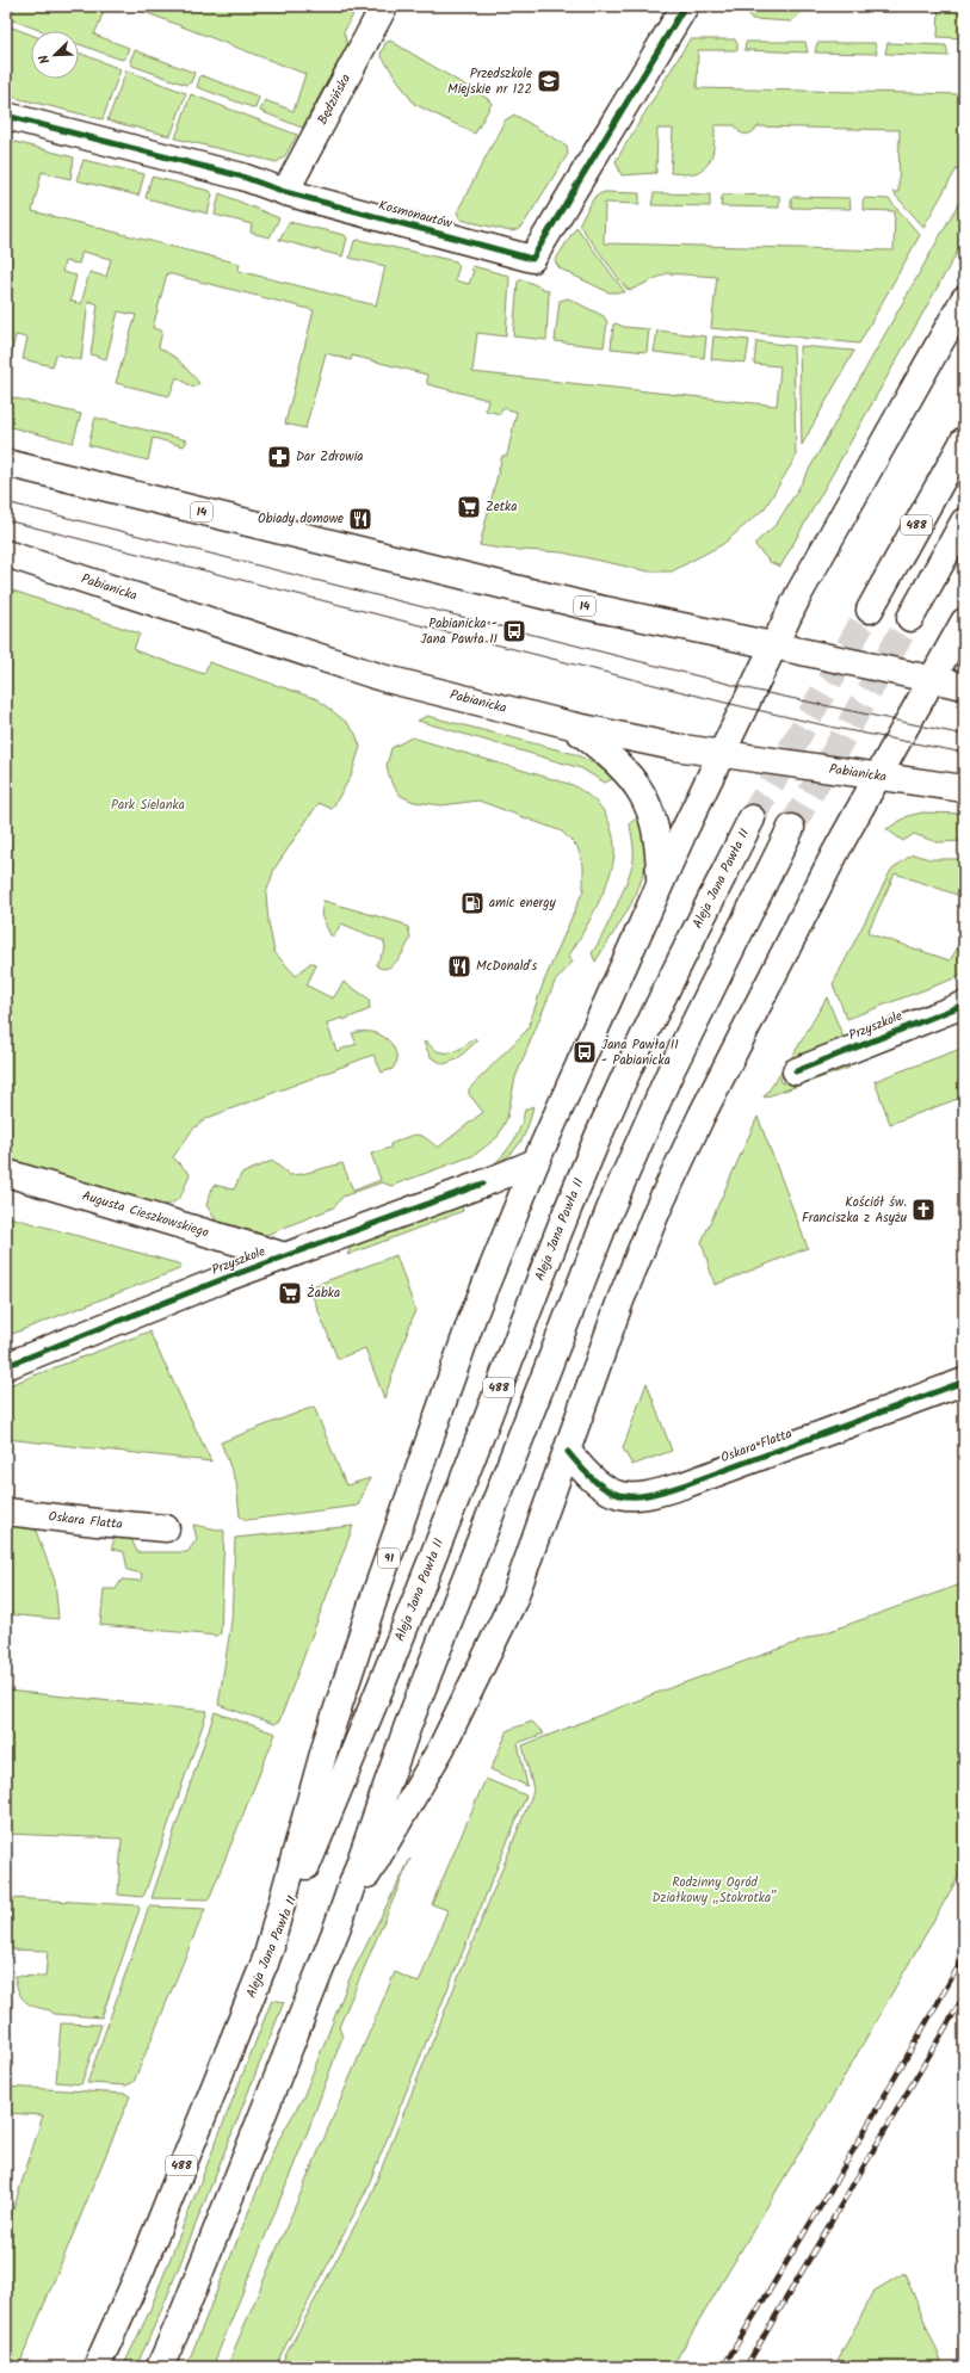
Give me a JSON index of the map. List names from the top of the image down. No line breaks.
{"streets":{"main road":["Będzińska","Kosmonautów","14","488","Pabianicka","Aleja Jana Pawła II","Przyszkole","Augusta Cieszkowskiego","Oskara Flatta","91"]},"crossings":[["Będzińska","Kosmonautów"],["Aleja Jana Pawła II","91"],["Przyszkole","Augusta Cieszkowskiego"],["Przyszkole","91"]],"parks":["Park Sielanka","Rodzinny Ogród Działkowy „Stokrotka”"],"places":{"school or university":["Przedszkole Miejskie nr 122"],"pharmacy":["Dar Zdrowia"],"supermarket":["Zetka","Żabka"],"restaurant":["Obiady domowe","McDonald's"],"bus stop":["Pabianicka - Jana Pawła II","Jana Pawła II - Pabianicka"],"fuel station":["amic energy"],"church":["Kościół św. Franciszka z Asyżu"]},"north":"bottom left"}
